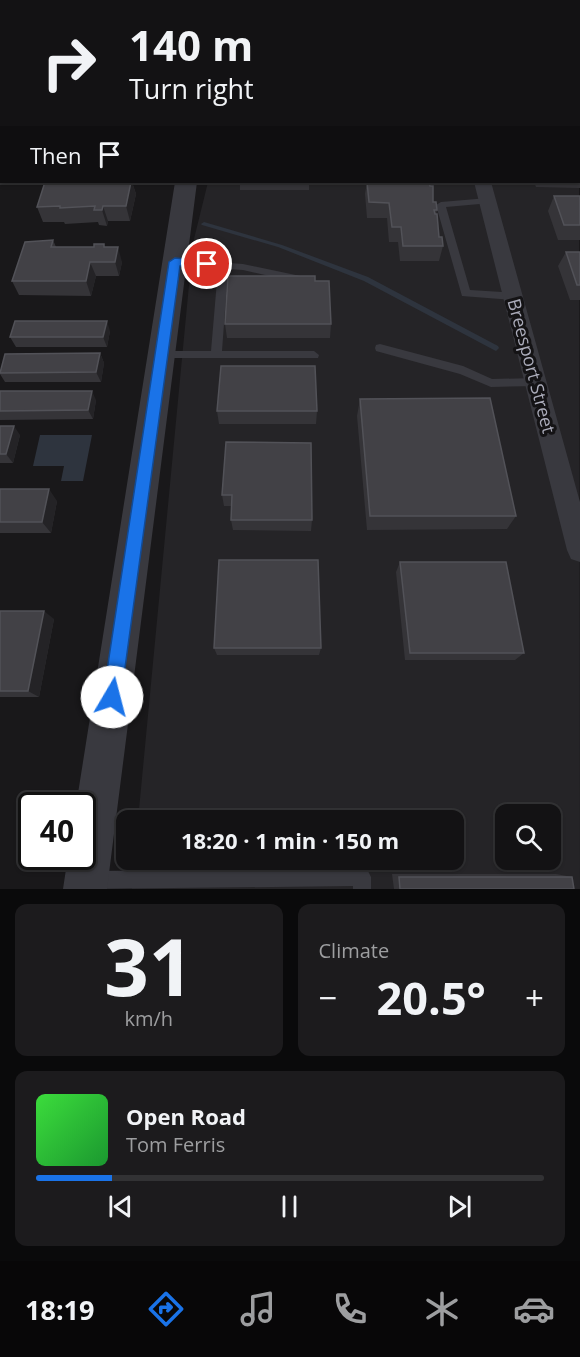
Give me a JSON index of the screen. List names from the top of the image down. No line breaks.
{"streets":{"street":["Breesport Street"]},"page":{"turn":["140 m","Turn right"],"then":"Then","limit":"40","trip":"18:20 · 1 min · 150 m","tile":[["31","km/h"],"Climate"],"heat":["−","20.5°","+"],"song":["Open Road","Tom Ferris"],"tabs":"18:19"}}
